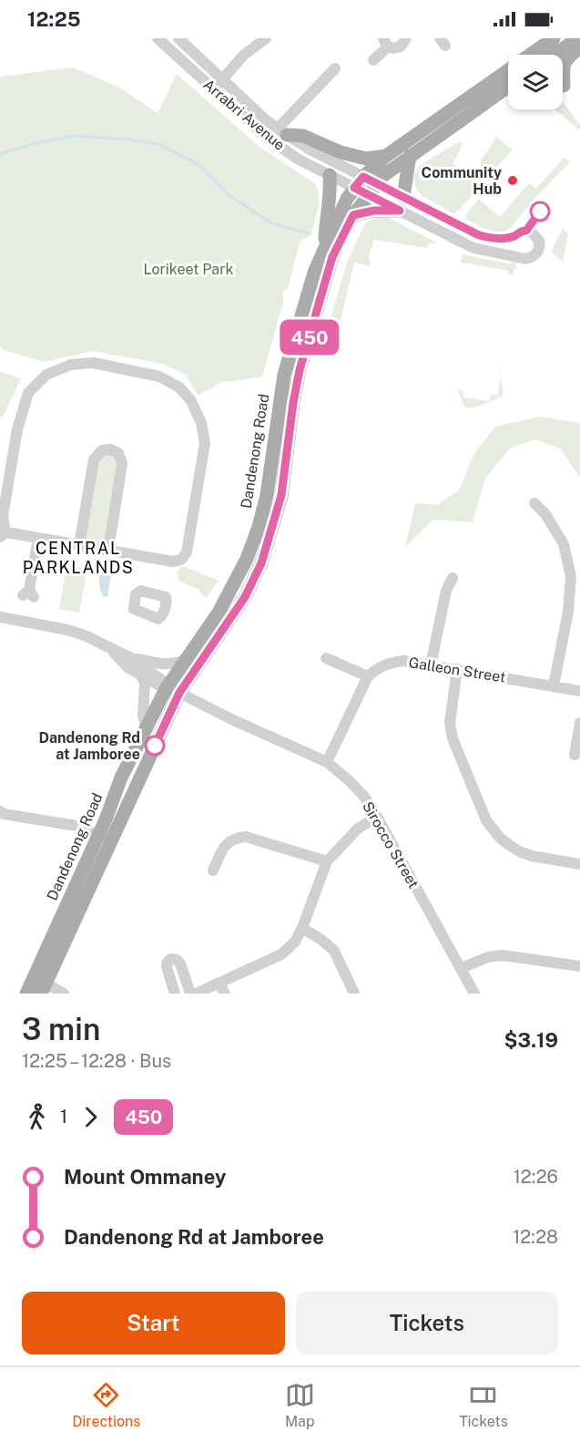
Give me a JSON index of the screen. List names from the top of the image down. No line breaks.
{"streets":{"main road":["Dandenong Road"],"street":["Arrabri Avenue","Galleon Street","Sirocco Street"]},"crossings":[["Arrabri Avenue","Dandenong Road"],["Dandenong Road","Sirocco Street"]],"districts":["CENTRAL PARKLANDS"],"parks":["Lorikeet Park"],"places":["Community Hub","Dandenong Rd at Jamboree"],"lines":["bus line 450"],"page":{"status":"12:25","on_map":"450","heading":["3 min","12:25 – 12:28 · Bus","$3.19"],"legs":["1","450"],"list":[{"name":"Mount Ommaney","value":"12:26"},{"name":"Dandenong Rd at Jamboree","value":"12:28"}],"buttons":["Start","Tickets"],"tabs":["Directions","Map","Tickets"]}}
